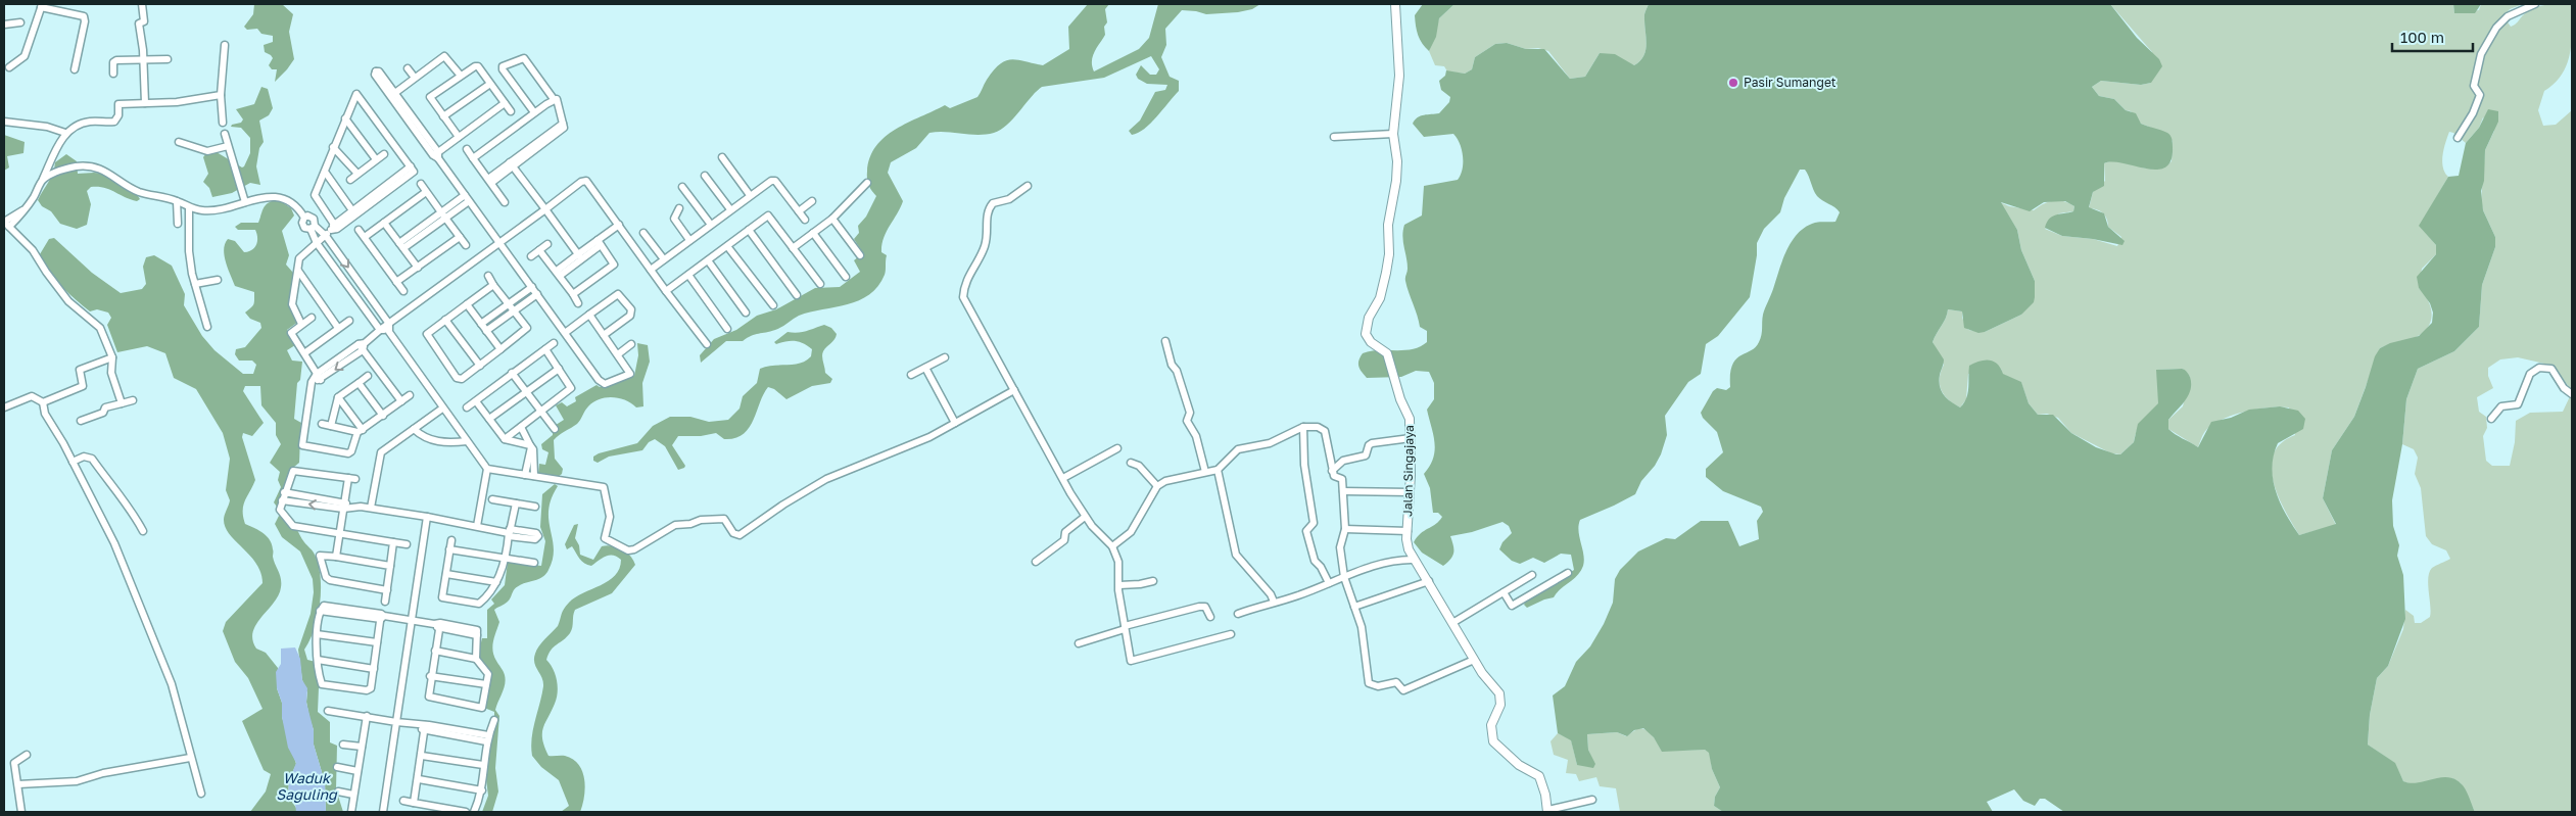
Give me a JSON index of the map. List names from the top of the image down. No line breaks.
{"streets":{"street":["Jalan Singajaya"]},"water":["Waduk Saguling"],"places":["Pasir Sumanget"],"scale_bar":"100 m"}
